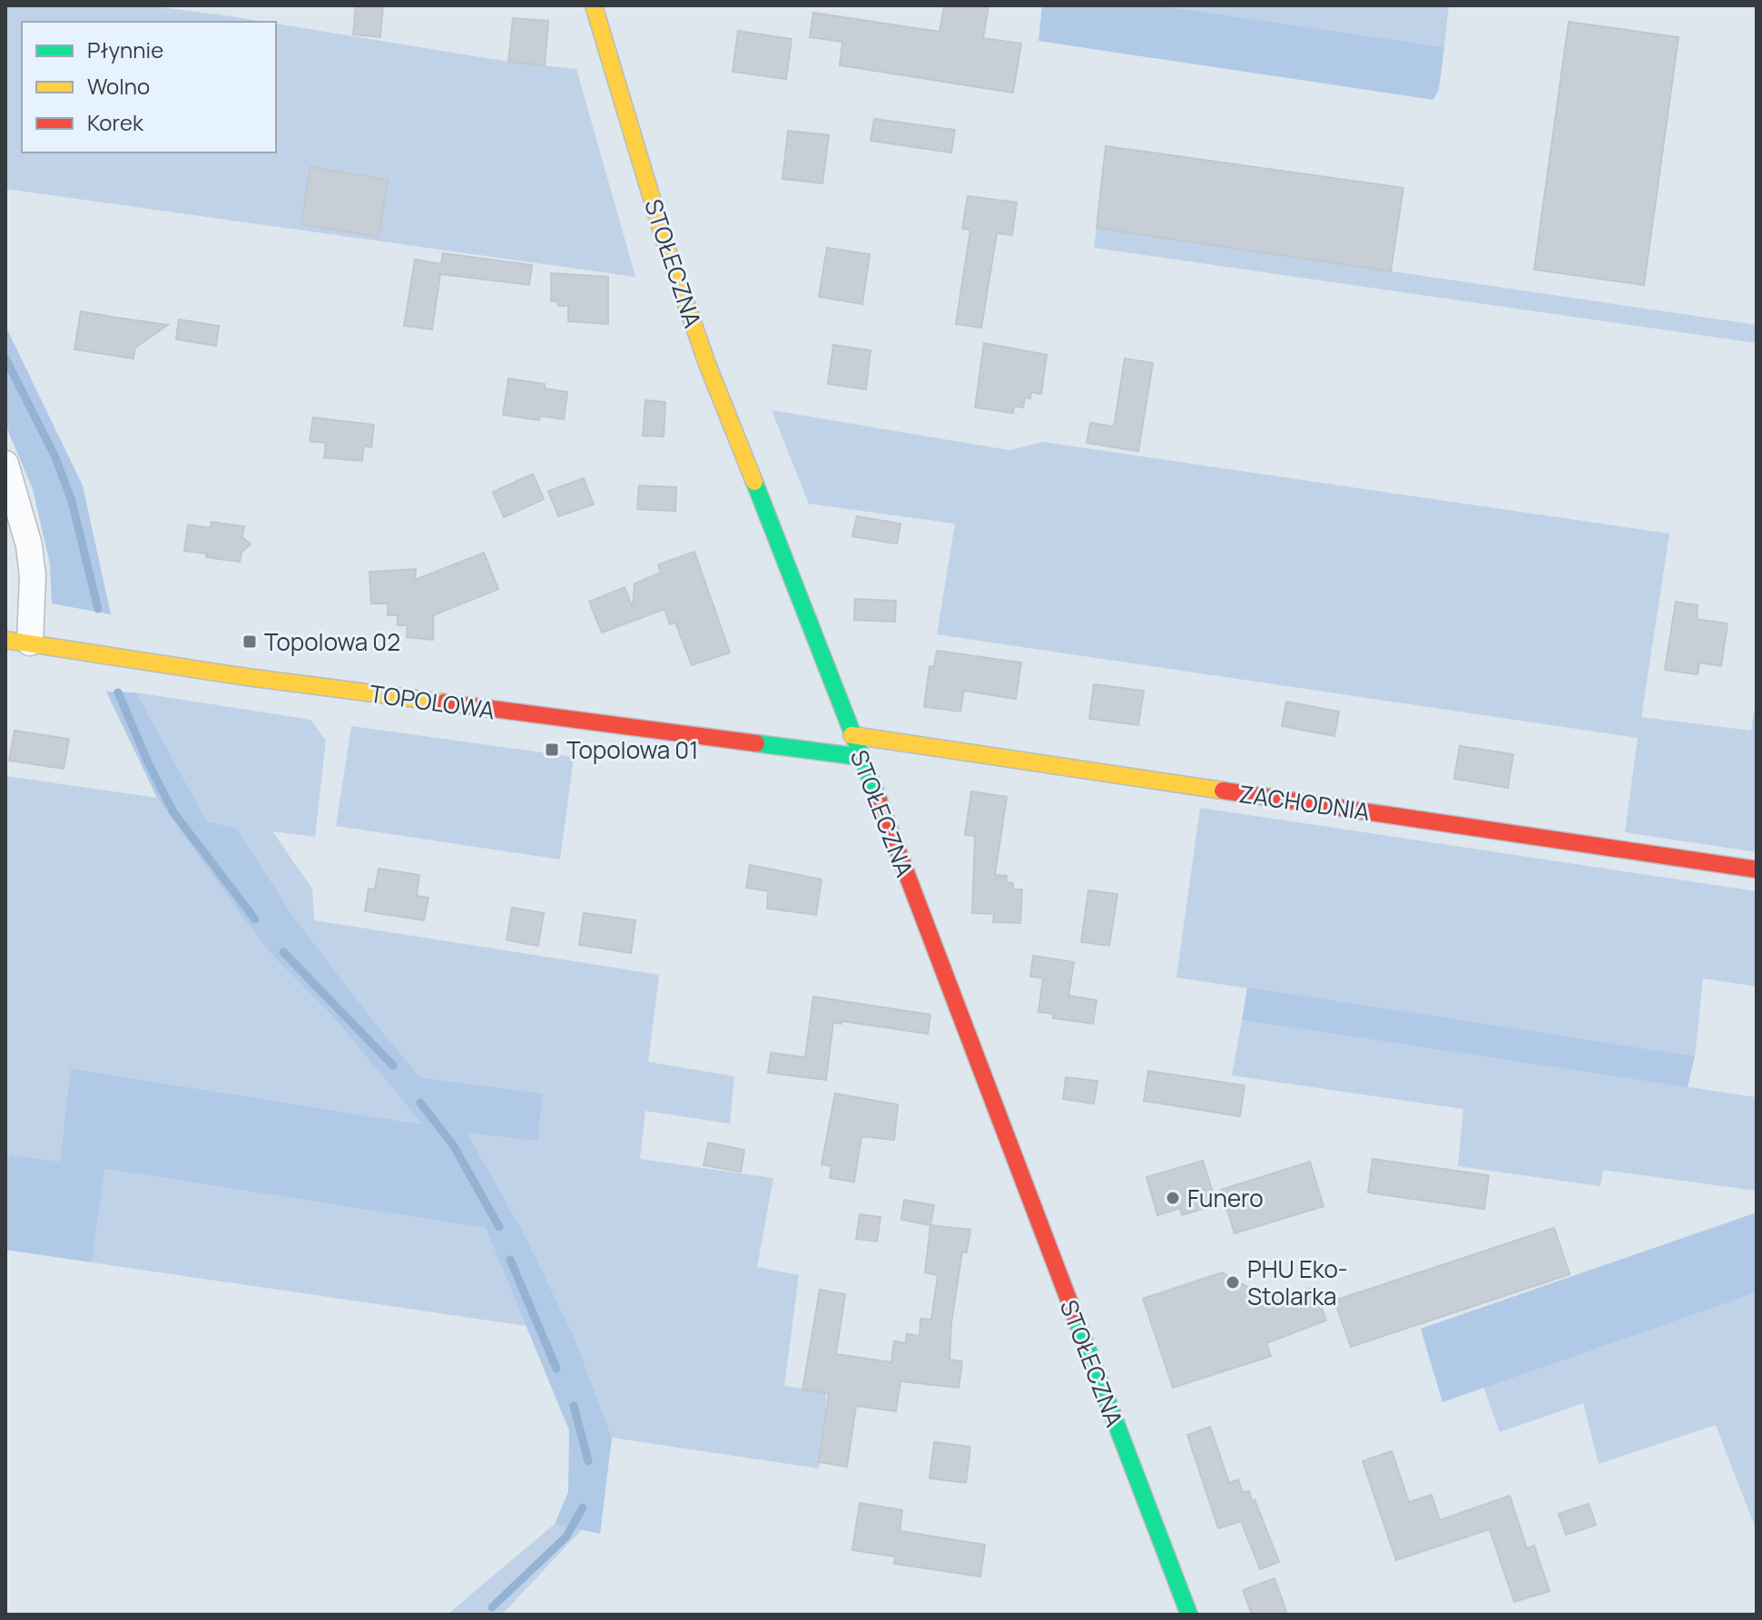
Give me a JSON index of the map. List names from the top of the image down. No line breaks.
{"streets":{"street":["STOŁECZNA","TOPOLOWA","ZACHODNIA"]},"crossings":[["STOŁECZNA","TOPOLOWA"],["STOŁECZNA","ZACHODNIA"]],"places":{"transit":["Topolowa 02","Topolowa 01"],"other":["Funero","PHU Eko- Stolarka"]},"legend":["Płynnie","Wolno","Korek"]}
